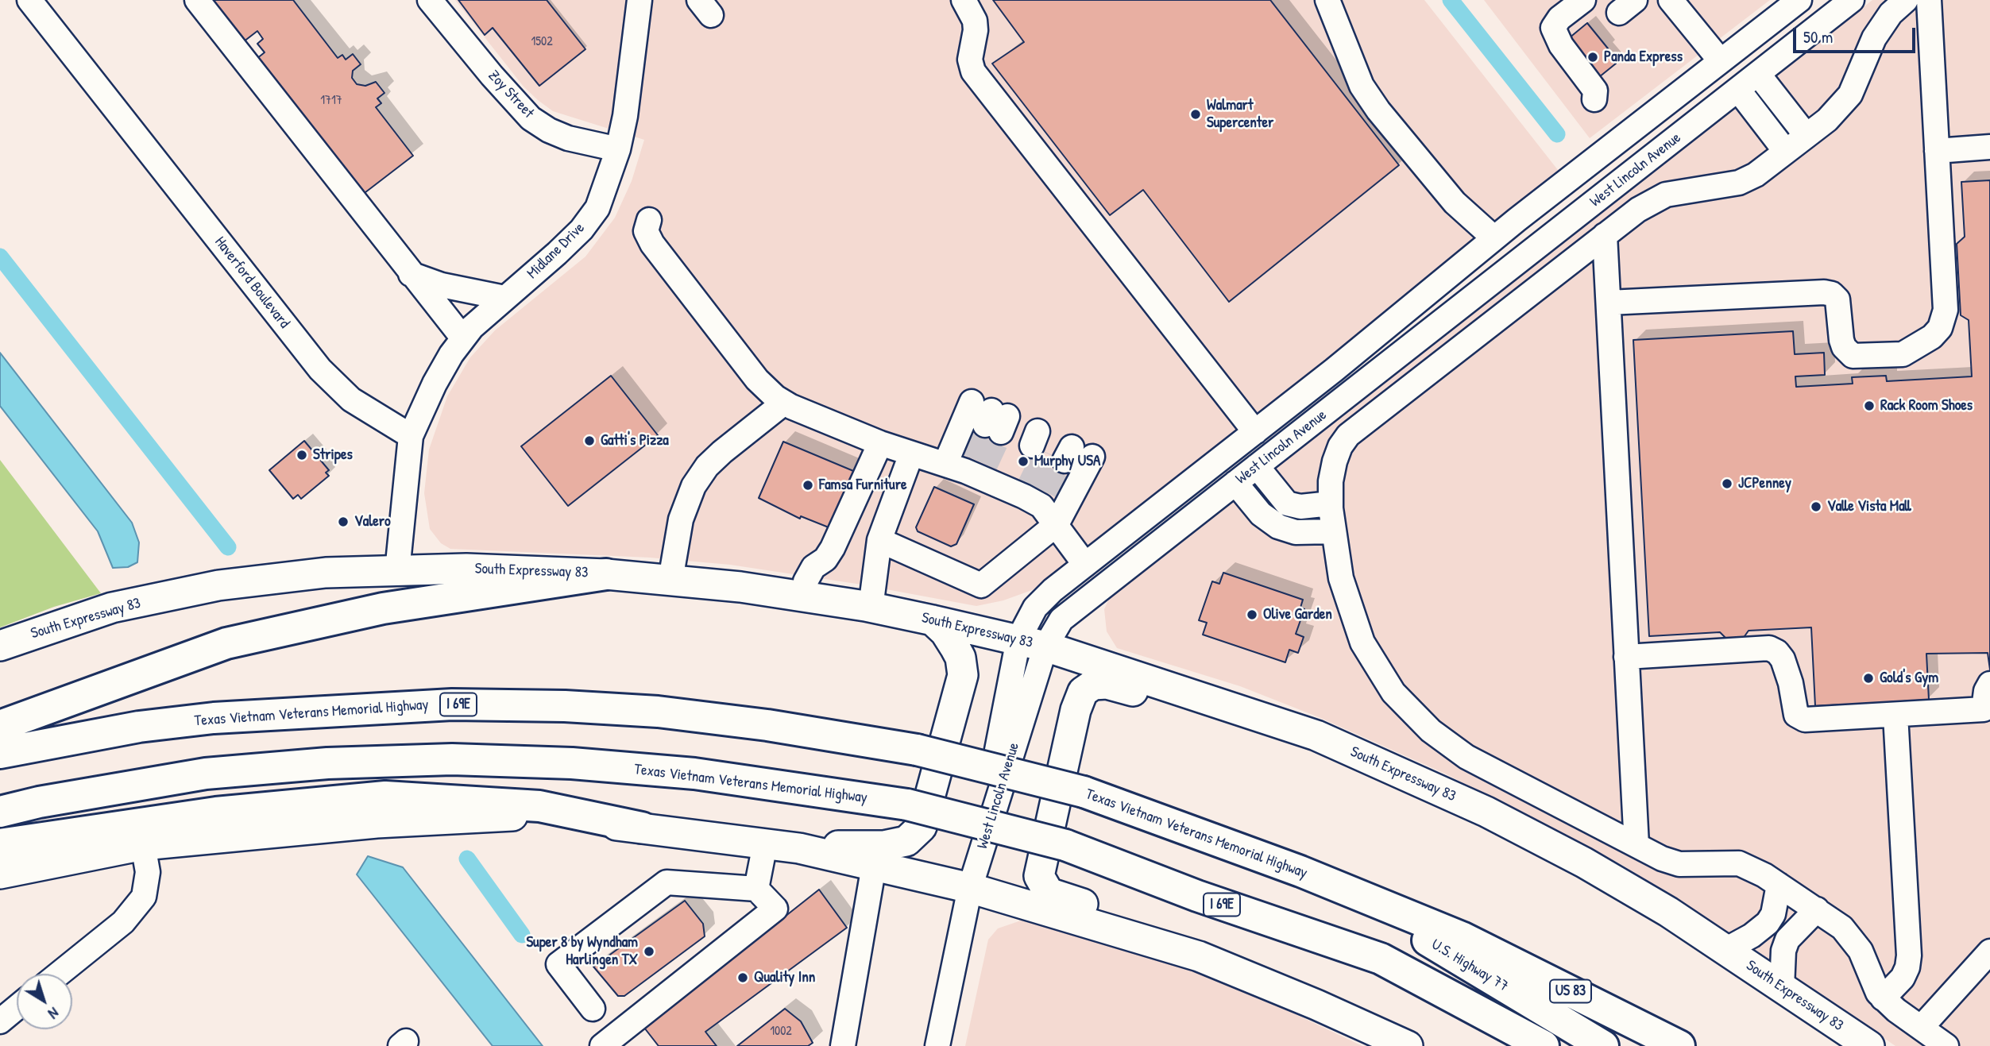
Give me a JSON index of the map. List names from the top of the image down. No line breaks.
{"streets":{"highway":["I 69E","Texas Vietnam Veterans Memorial Highway","U.S. Highway 77","US 83"],"main road":["South Expressway 83"],"street":["Zoy Street","West Lincoln Avenue","Midlane Drive","Haverford Boulevard"]},"crossings":[["Zoy Street","Midlane Drive"],["West Lincoln Avenue","South Expressway 83"],["Midlane Drive","Haverford Boulevard"],["I 69E","Texas Vietnam Veterans Memorial Highway"],["Texas Vietnam Veterans Memorial Highway","U.S. Highway 77"],["Texas Vietnam Veterans Memorial Highway","US 83"],["U.S. Highway 77","US 83"]],"places":["Panda Express","Walmart Supercenter","Rack Room Shoes","Gatti's Pizza","Stripes","Murphy USA","JCPenney","Famsa Furniture","Valle Vista Mall","Valero","Olive Garden","Gold's Gym","Super 8 by Wyndham Harlingen TX","Quality Inn"],"house_numbers":["1502","1717","1002"],"scale_bar":"50 m","north":"bottom right"}
